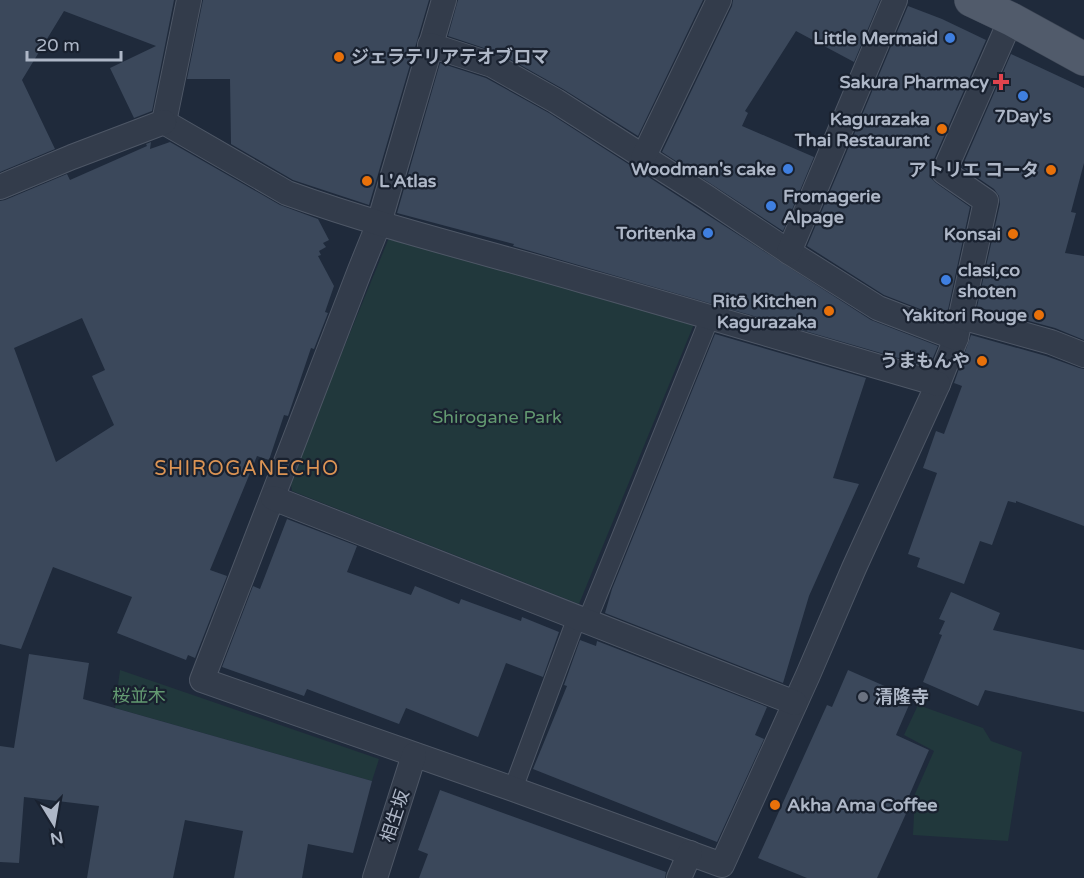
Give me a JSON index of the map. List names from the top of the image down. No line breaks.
{"streets":{"street":["相生坂"]},"districts":["SHIROGANECHO"],"parks":["Shirogane Park","桜並木"],"places":{"other":["Little Mermaid","ジェラテリアテオブロマ","7Day's","Kagurazaka Thai Restaurant","Woodman's cake","アトリエ コータ","L'Atlas","Fromagerie Alpage","Toritenka","Konsai","clasi,co shoten","Ritō Kitchen Kagurazaka","Yakitori Rouge","うまもんや","清隆寺","Akha Ama Coffee"],"health":["Sakura Pharmacy"]},"scale_bar":"20 m","north":"bottom"}
